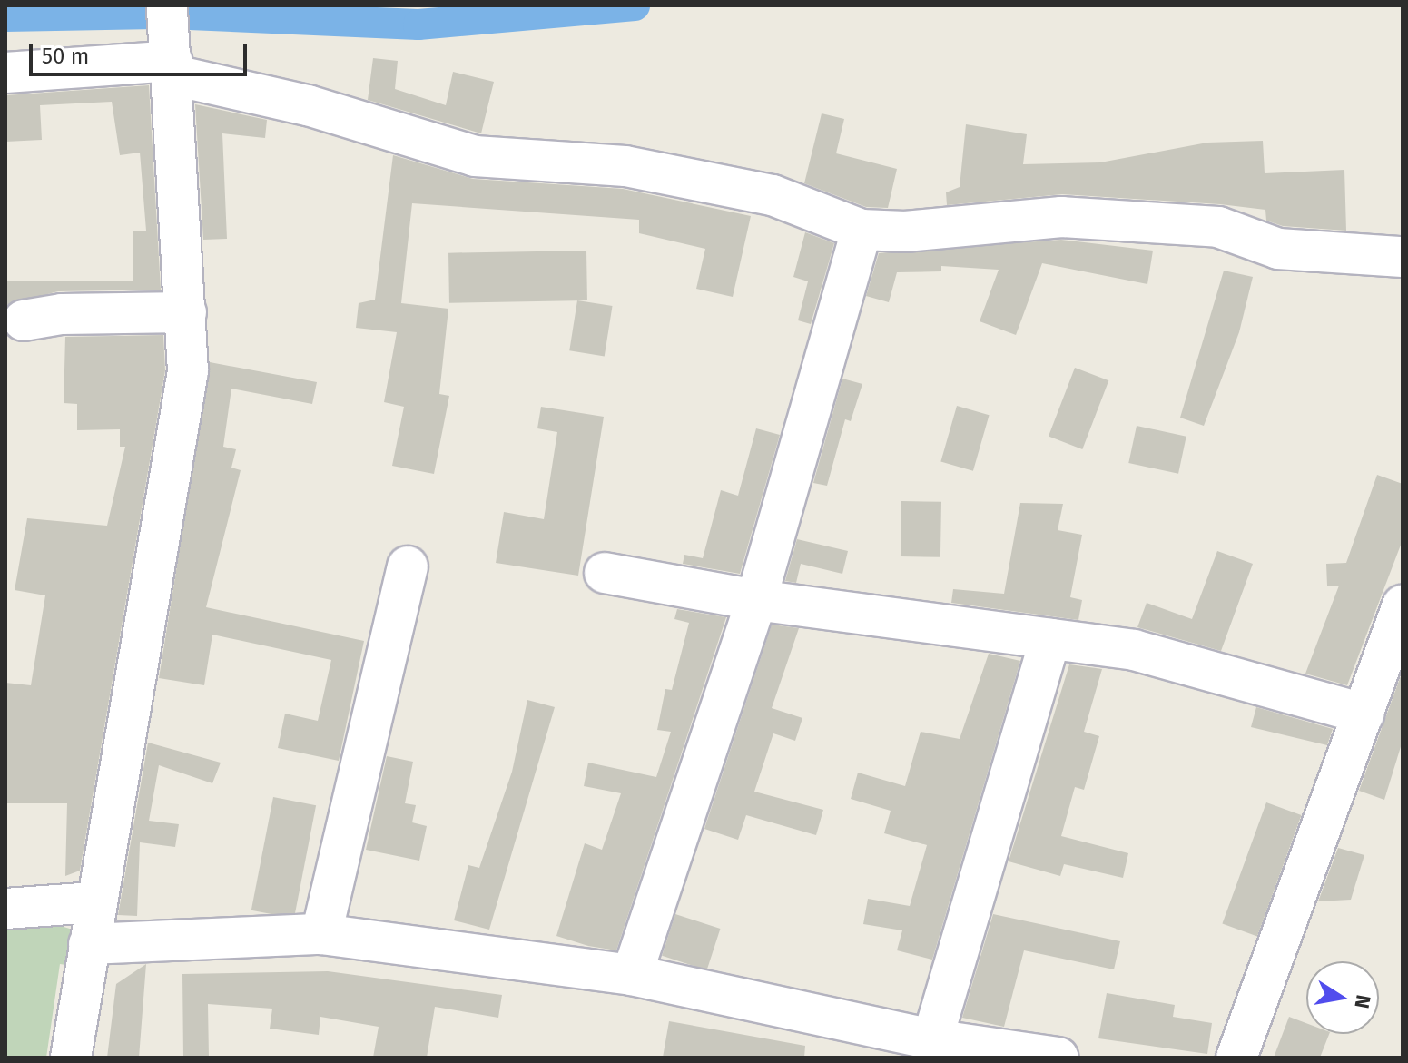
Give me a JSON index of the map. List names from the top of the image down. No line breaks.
{"scale_bar":"50 m","north":"right"}
